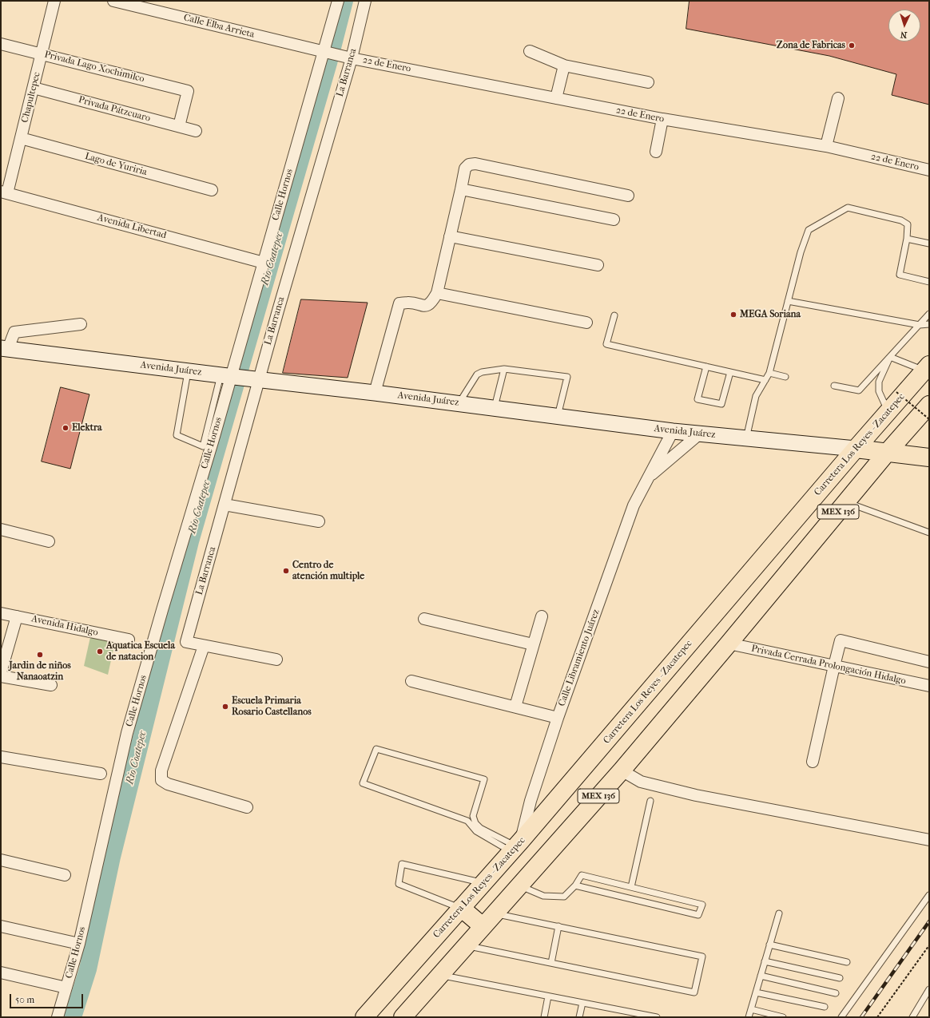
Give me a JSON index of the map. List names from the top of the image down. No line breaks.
{"streets":{"main road":["Carretera Los Reyes - Zacatepec","MEX 136"],"street":["Calle Elba Arrieta","22 de Enero","Privada Lago Xochimilco","La Barranca","Chapultepec","Privada Pátzcuaro","Lago de Yuriria","Calle Hornos","Avenida Libertad","Avenida Juárez","Avenida Hidalgo","Calle Libramiento Juárez","Privada Cerrada Prolongación Hidalgo"]},"crossings":[["Calle Elba Arrieta","22 de Enero"],["Calle Elba Arrieta","La Barranca"],["Calle Elba Arrieta","Calle Hornos"],["22 de Enero","La Barranca"],["Privada Lago Xochimilco","Chapultepec"],["Privada Lago Xochimilco","Privada Pátzcuaro"],["La Barranca","Avenida Juárez"],["Chapultepec","Privada Pátzcuaro"],["Chapultepec","Lago de Yuriria"],["Chapultepec","Avenida Libertad"],["Calle Hornos","Avenida Libertad"],["Calle Hornos","Avenida Juárez"],["Avenida Juárez","Carretera Los Reyes - Zacatepec"],["Avenida Juárez","Calle Libramiento Juárez"],["Carretera Los Reyes - Zacatepec","Calle Libramiento Juárez"],["MEX 136","Privada Cerrada Prolongación Hidalgo"]],"water":["Rio Coatepec"],"places":["Zona de Fabricas","MEGA Soriana","Elektra","Centro de atención multiple","Aquatica Escuela de natacion","Jardin de niños Nanaoatzin","Escuela Primaria Rosario Castellanos"],"scale_bar":"50 m","north":"bottom"}
